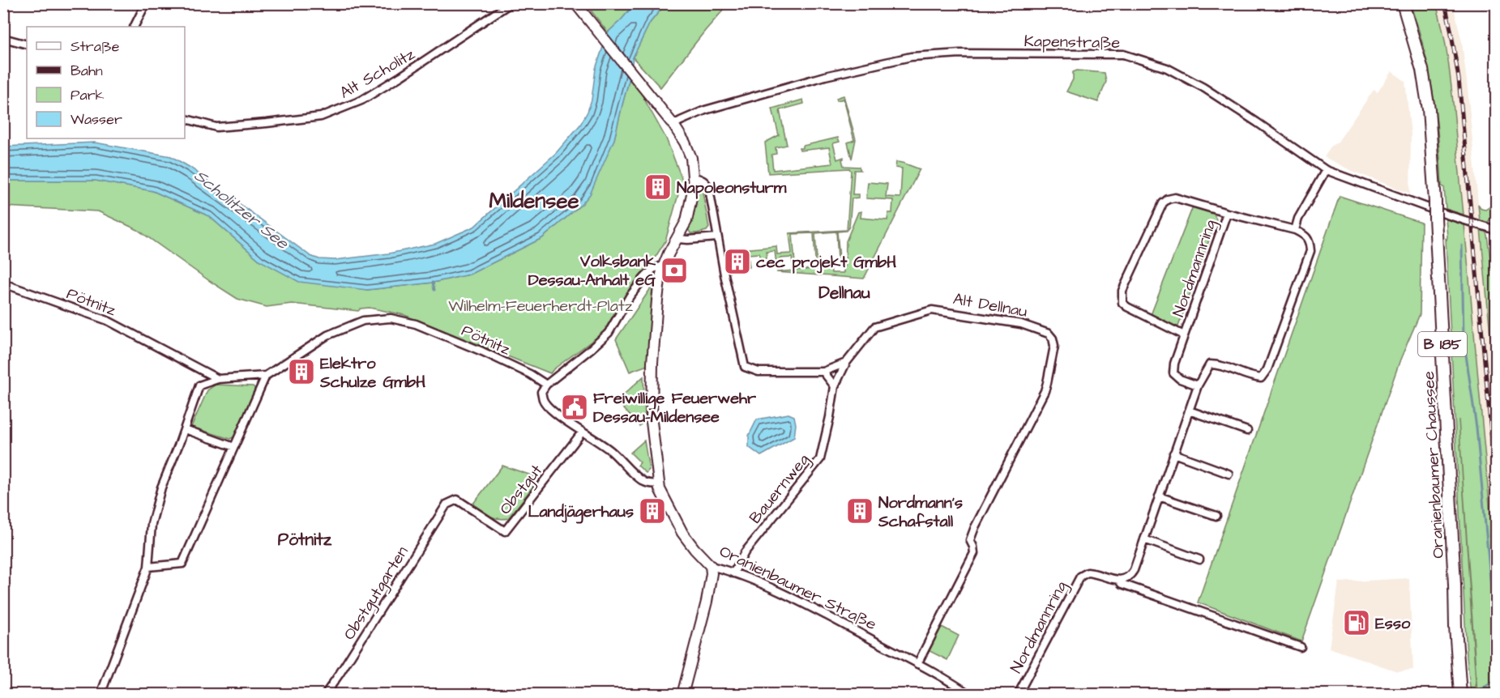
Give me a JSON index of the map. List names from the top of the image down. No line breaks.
{"streets":{"main road":["B 185","Oranienbaumer Chaussee"],"street":["Kapenstraße","Alt Scholitz","Nordmannring","Pötnitz","Alt Dellnau","Bauernweg","Obstgut","Oranienbaumer Straße","Obstgutgarten"]},"crossings":[["Alt Dellnau","Bauernweg"],["Alt Dellnau","Oranienbaumer Straße"],["Bauernweg","Oranienbaumer Straße"],["Obstgut","Obstgutgarten"]],"districts":["Mildensee","Dellnau","Pötnitz"],"water":["Scholitzer See"],"parks":["Wilhelm-Feuerherdt-Platz"],"places":{"building":["Napoleonsturm","cec projekt GmbH","Elektro Schulze GmbH","Landjägerhaus","Nordmann's Schafstall"],"bank":["Volksbank Dessau-Anhalt eG"],"public building":["Freiwillige Feuerwehr Dessau-Mildensee"],"fuel station":["Esso"]},"legend":["Straße","Bahn","Park","Wasser"]}
